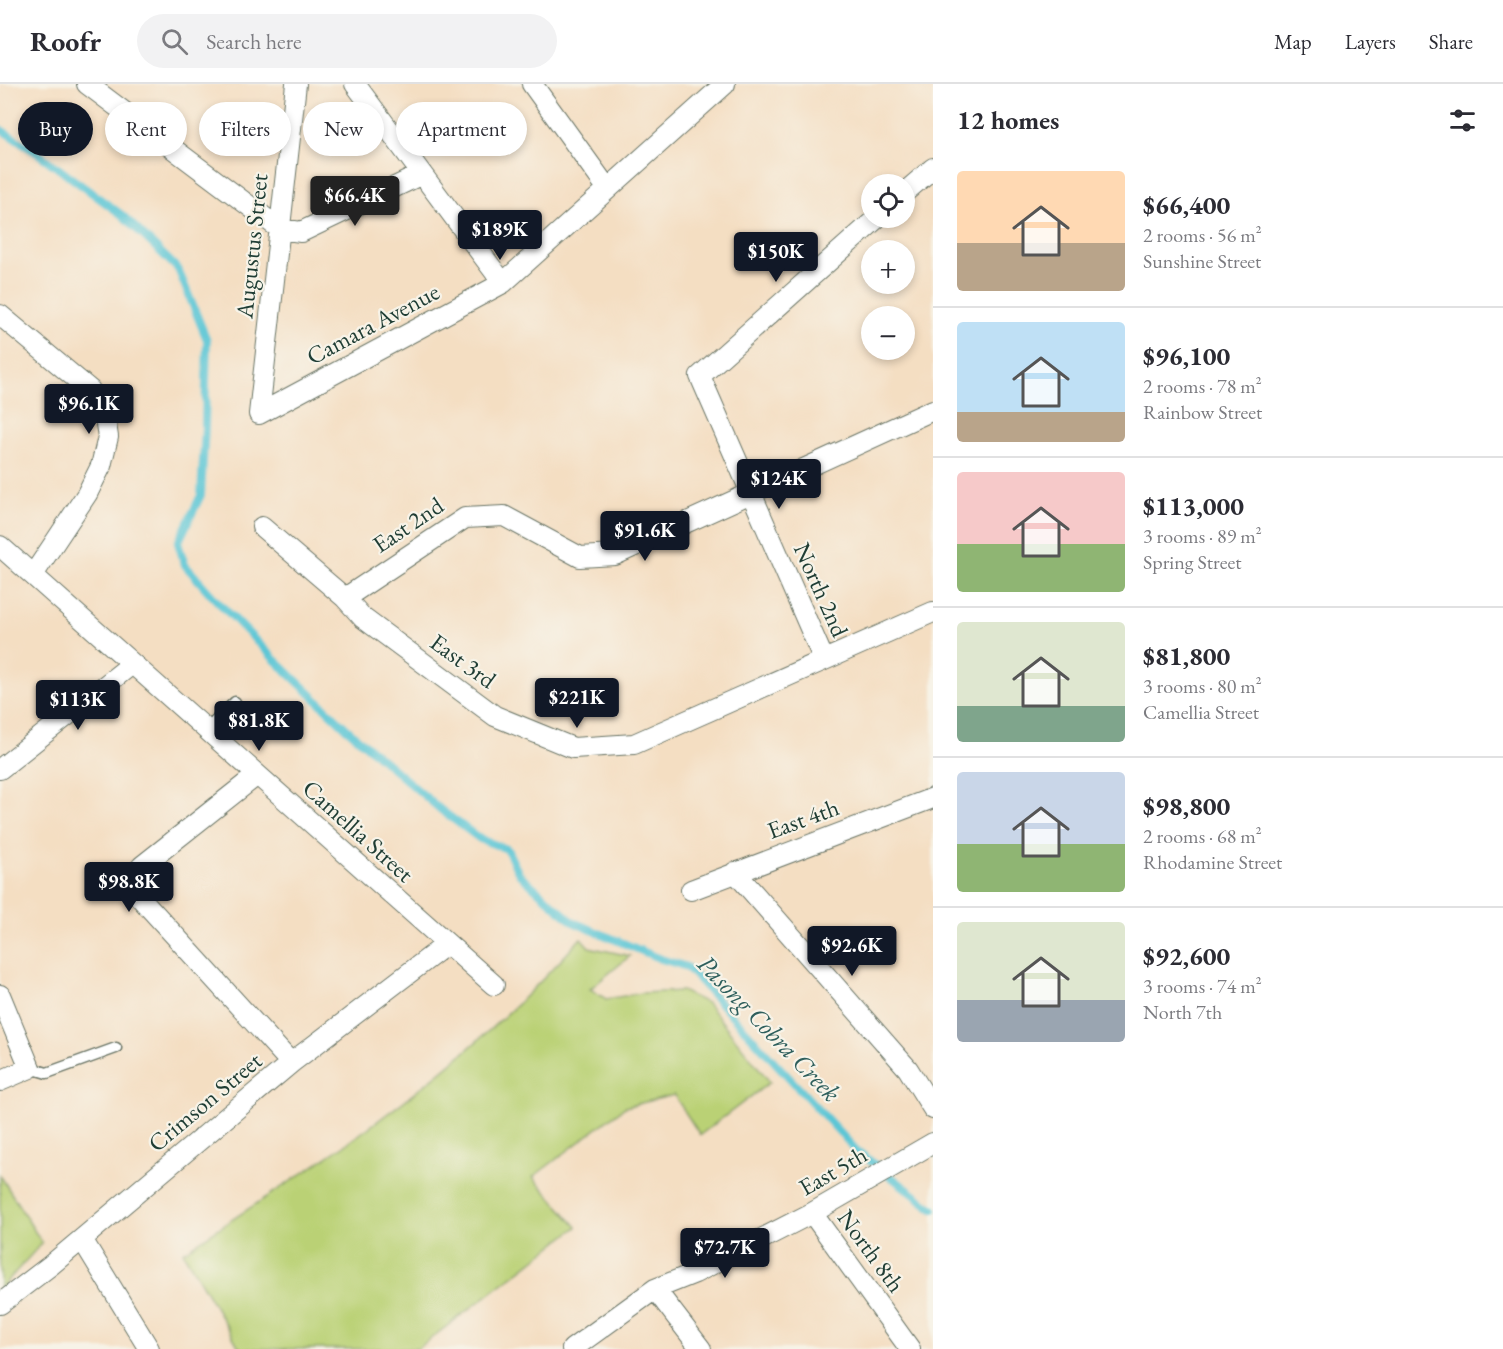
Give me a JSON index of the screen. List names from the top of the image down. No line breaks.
{"streets":{"street":["Augustus Street","Camara Avenue","East 2nd","North 2nd","East 3rd","East 4th","Camellia Street","Crimson Street","East 5th","North 8th"]},"crossings":[["Augustus Street","Camara Avenue"],["East 2nd","North 2nd"],["East 2nd","East 3rd"],["North 2nd","East 3rd"],["Camellia Street","Crimson Street"],["East 5th","North 8th"]],"water":["Pasong Cobra Creek"],"page":{"header":"Roofr","search":"Search here","nav":["Map","Layers","Share"],"heading":"12 homes","chip":["Buy","Rent","Filters","New","Apartment"],"list":[{"name":"$66,400","note":"2 rooms · 56 m² · Sunshine Street"},{"name":"$96,100","note":"2 rooms · 78 m² · Rainbow Street"},{"name":"$113,000","note":"3 rooms · 89 m² · Spring Street"},{"name":"$81,800","note":"3 rooms · 80 m² · Camellia Street"},{"name":"$98,800","note":"2 rooms · 68 m² · Rhodamine Street"},{"name":"$92,600","note":"3 rooms · 74 m² · North 7th"}],"map_buttons":["+","−"],"price":["$66.4K","$189K","$150K","$96.1K","$124K","$91.6K","$221K","$113K","$81.8K","$98.8K","$92.6K","$72.7K"]}}
